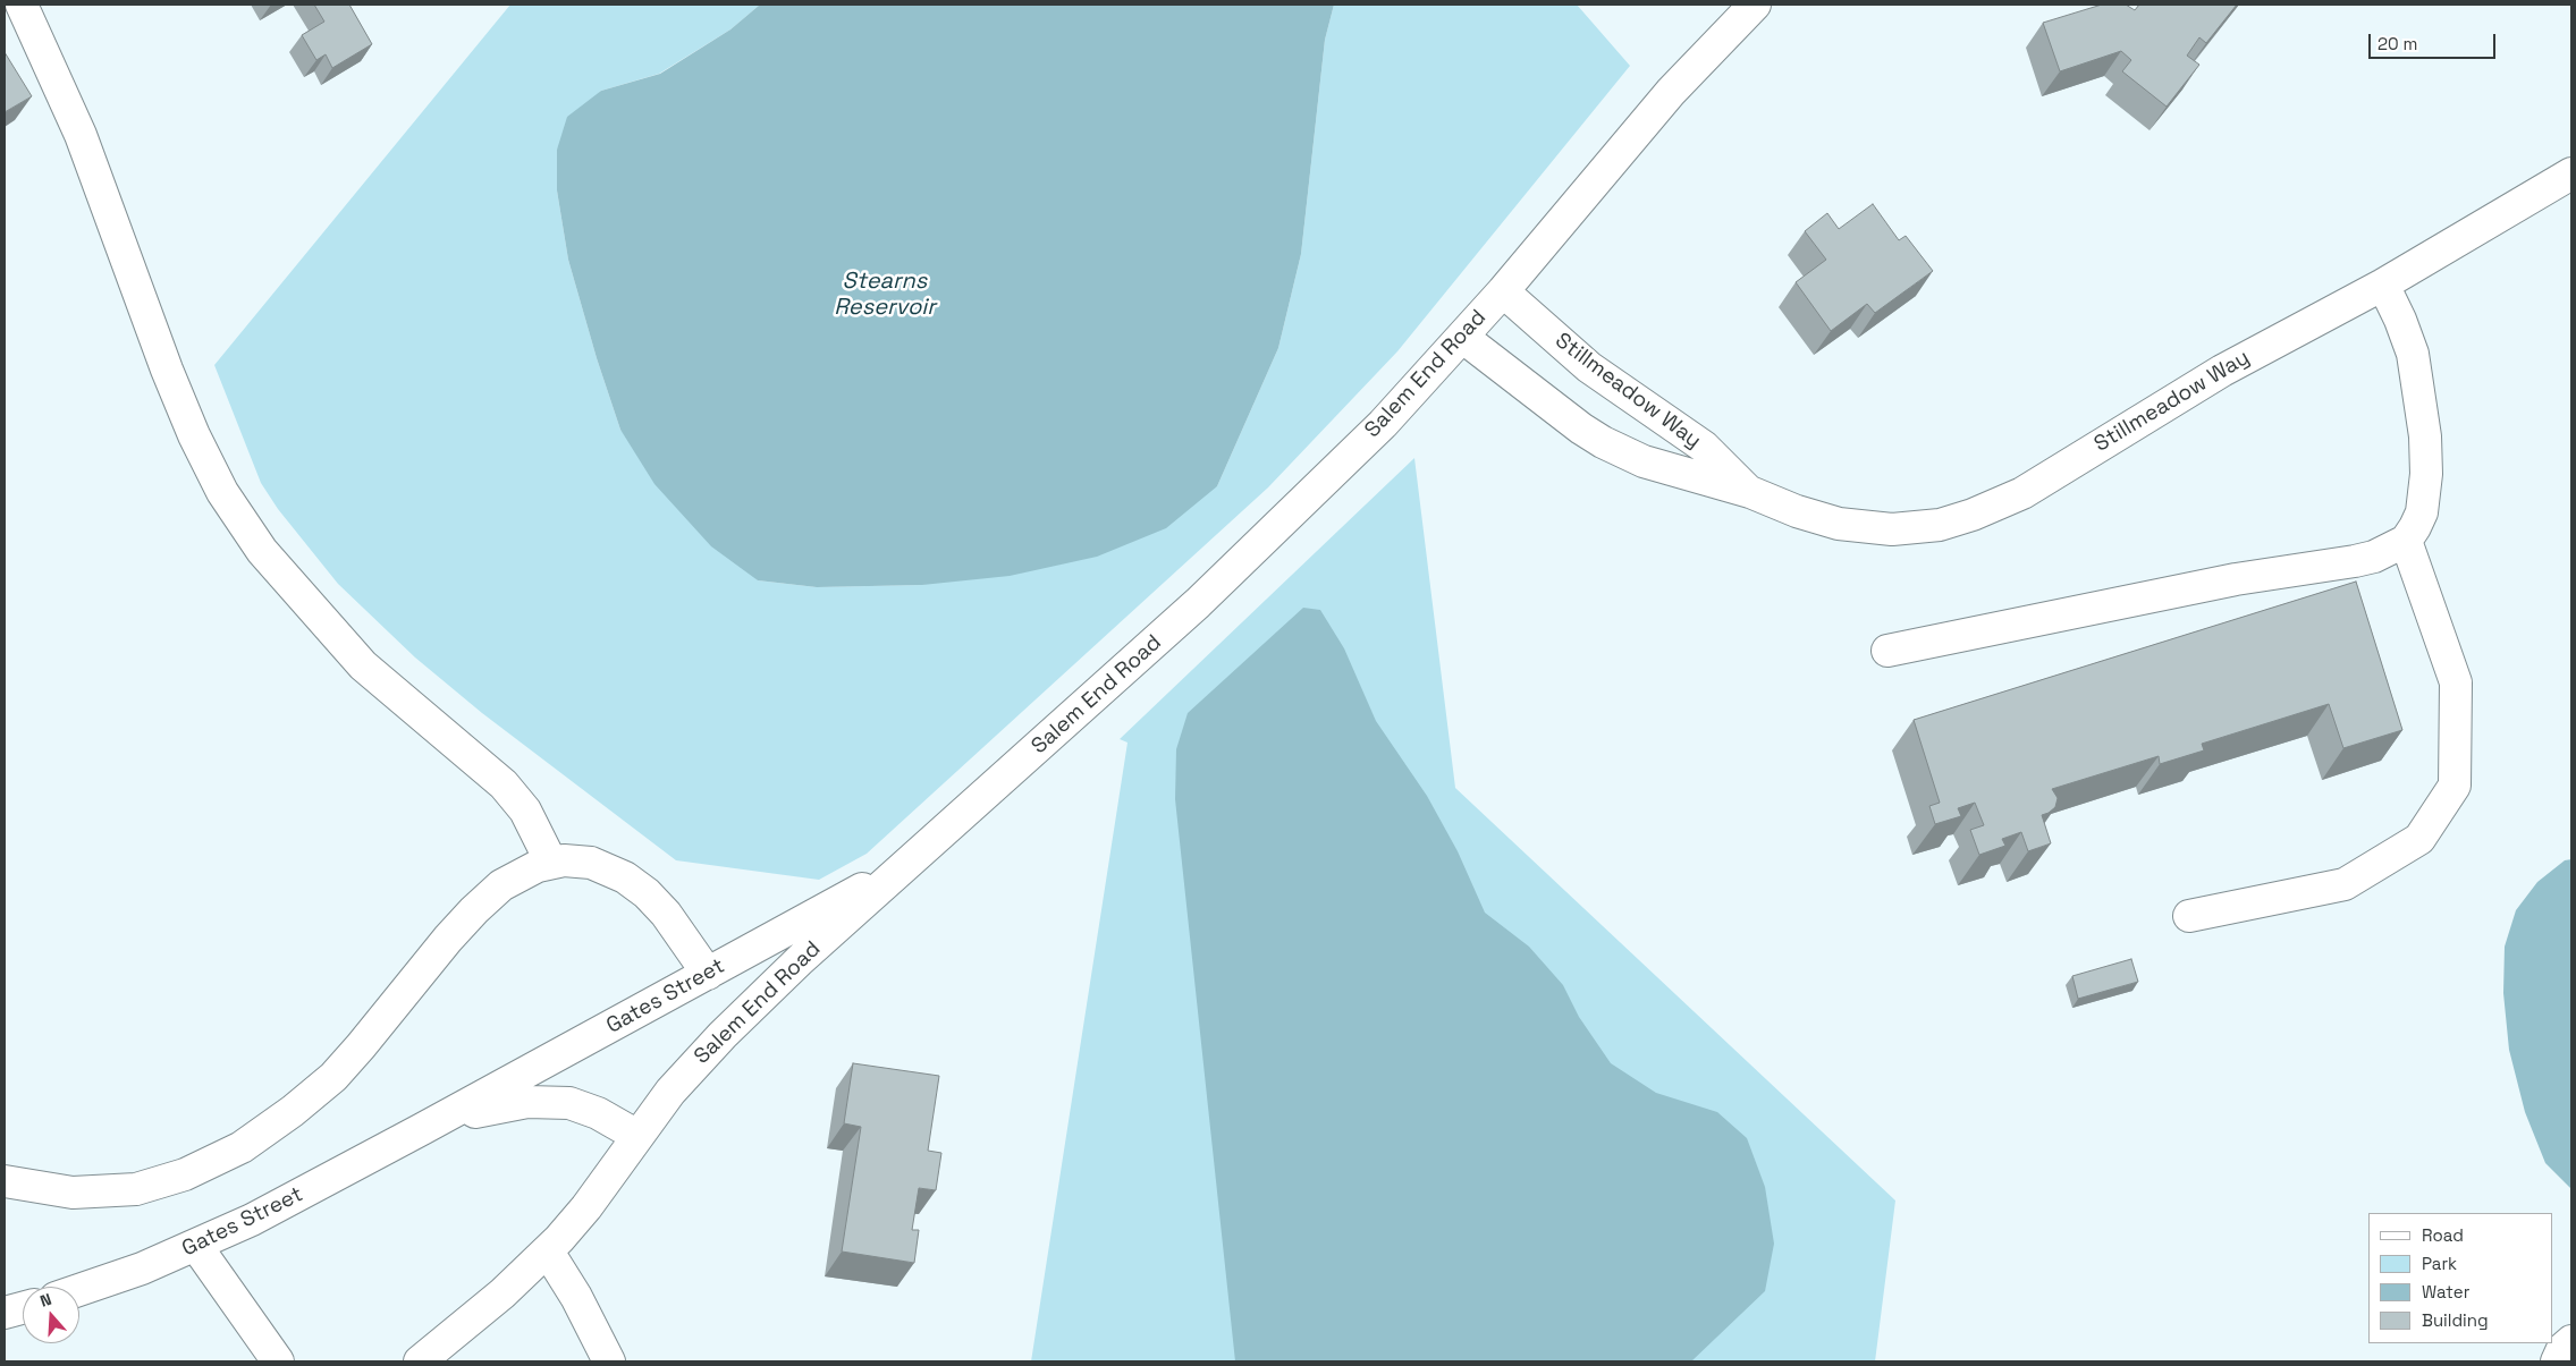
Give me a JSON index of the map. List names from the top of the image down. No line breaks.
{"streets":{"street":["Salem End Road","Stillmeadow Way","Gates Street"]},"crossings":[["Salem End Road","Stillmeadow Way"],["Salem End Road","Gates Street"]],"water":["Stearns Reservoir"],"legend":["Road","Park","Water","Building"],"scale_bar":"20 m","north":"top"}
